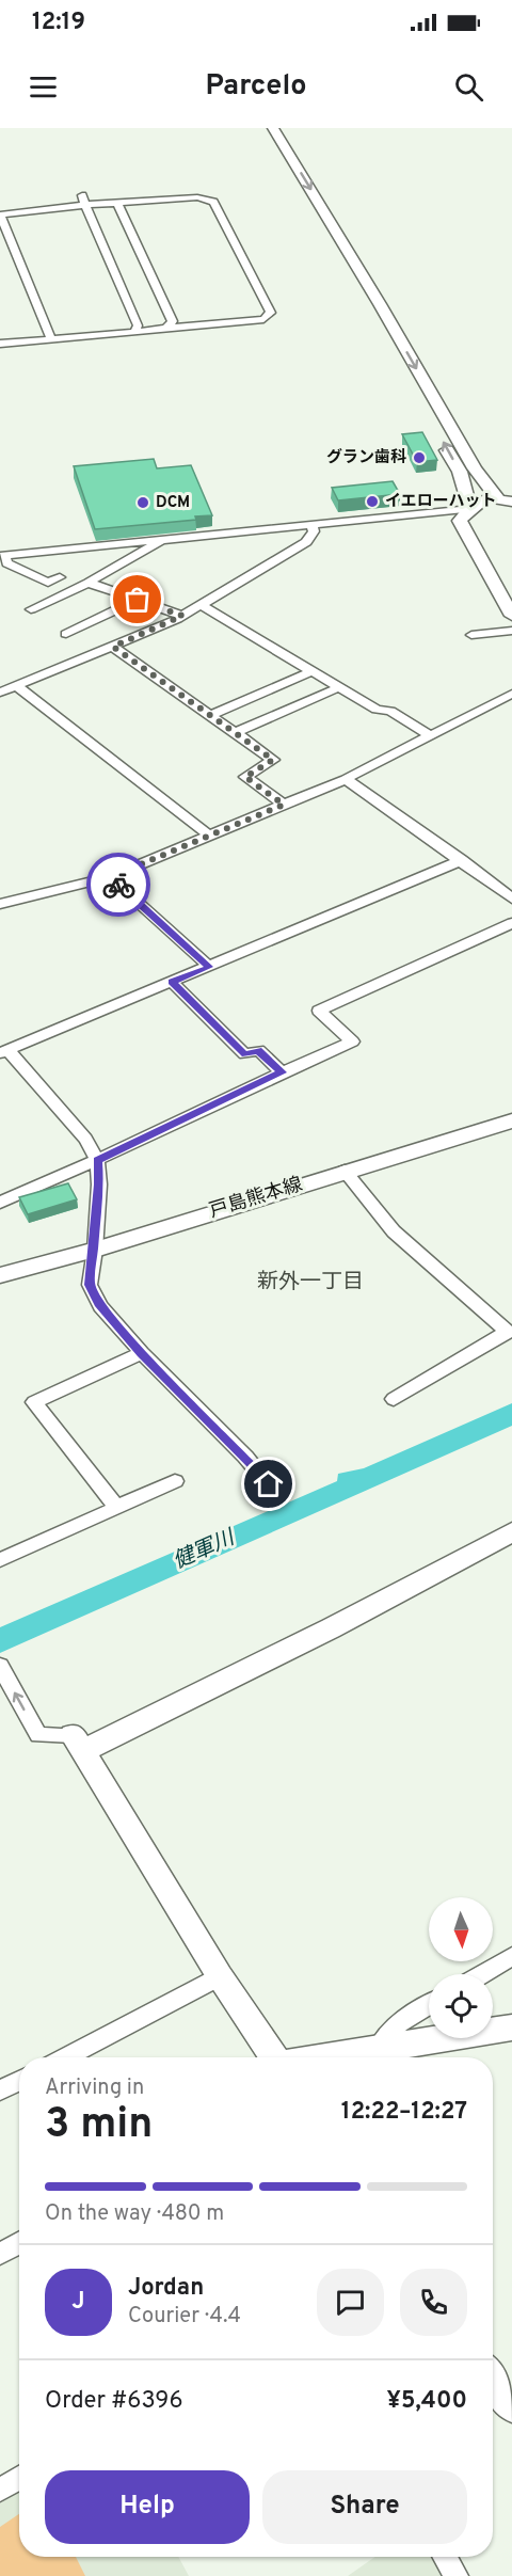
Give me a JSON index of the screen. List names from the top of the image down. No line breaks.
{"streets":{"street":["戸島熊本線"]},"districts":["新外一丁目"],"water":["健軍川"],"places":["グラン歯科","イエローハット","DCM"],"north":"bottom","page":{"status":"12:19","header":"Parcelo","heading":["3 min","Arriving in","12:22–12:27"],"panel":["Jordan","Courier · 4.4","Order #6396","¥5,400"],"bar":"On the way · 480 m","round":"J","buttons":["Help","Share"]}}
